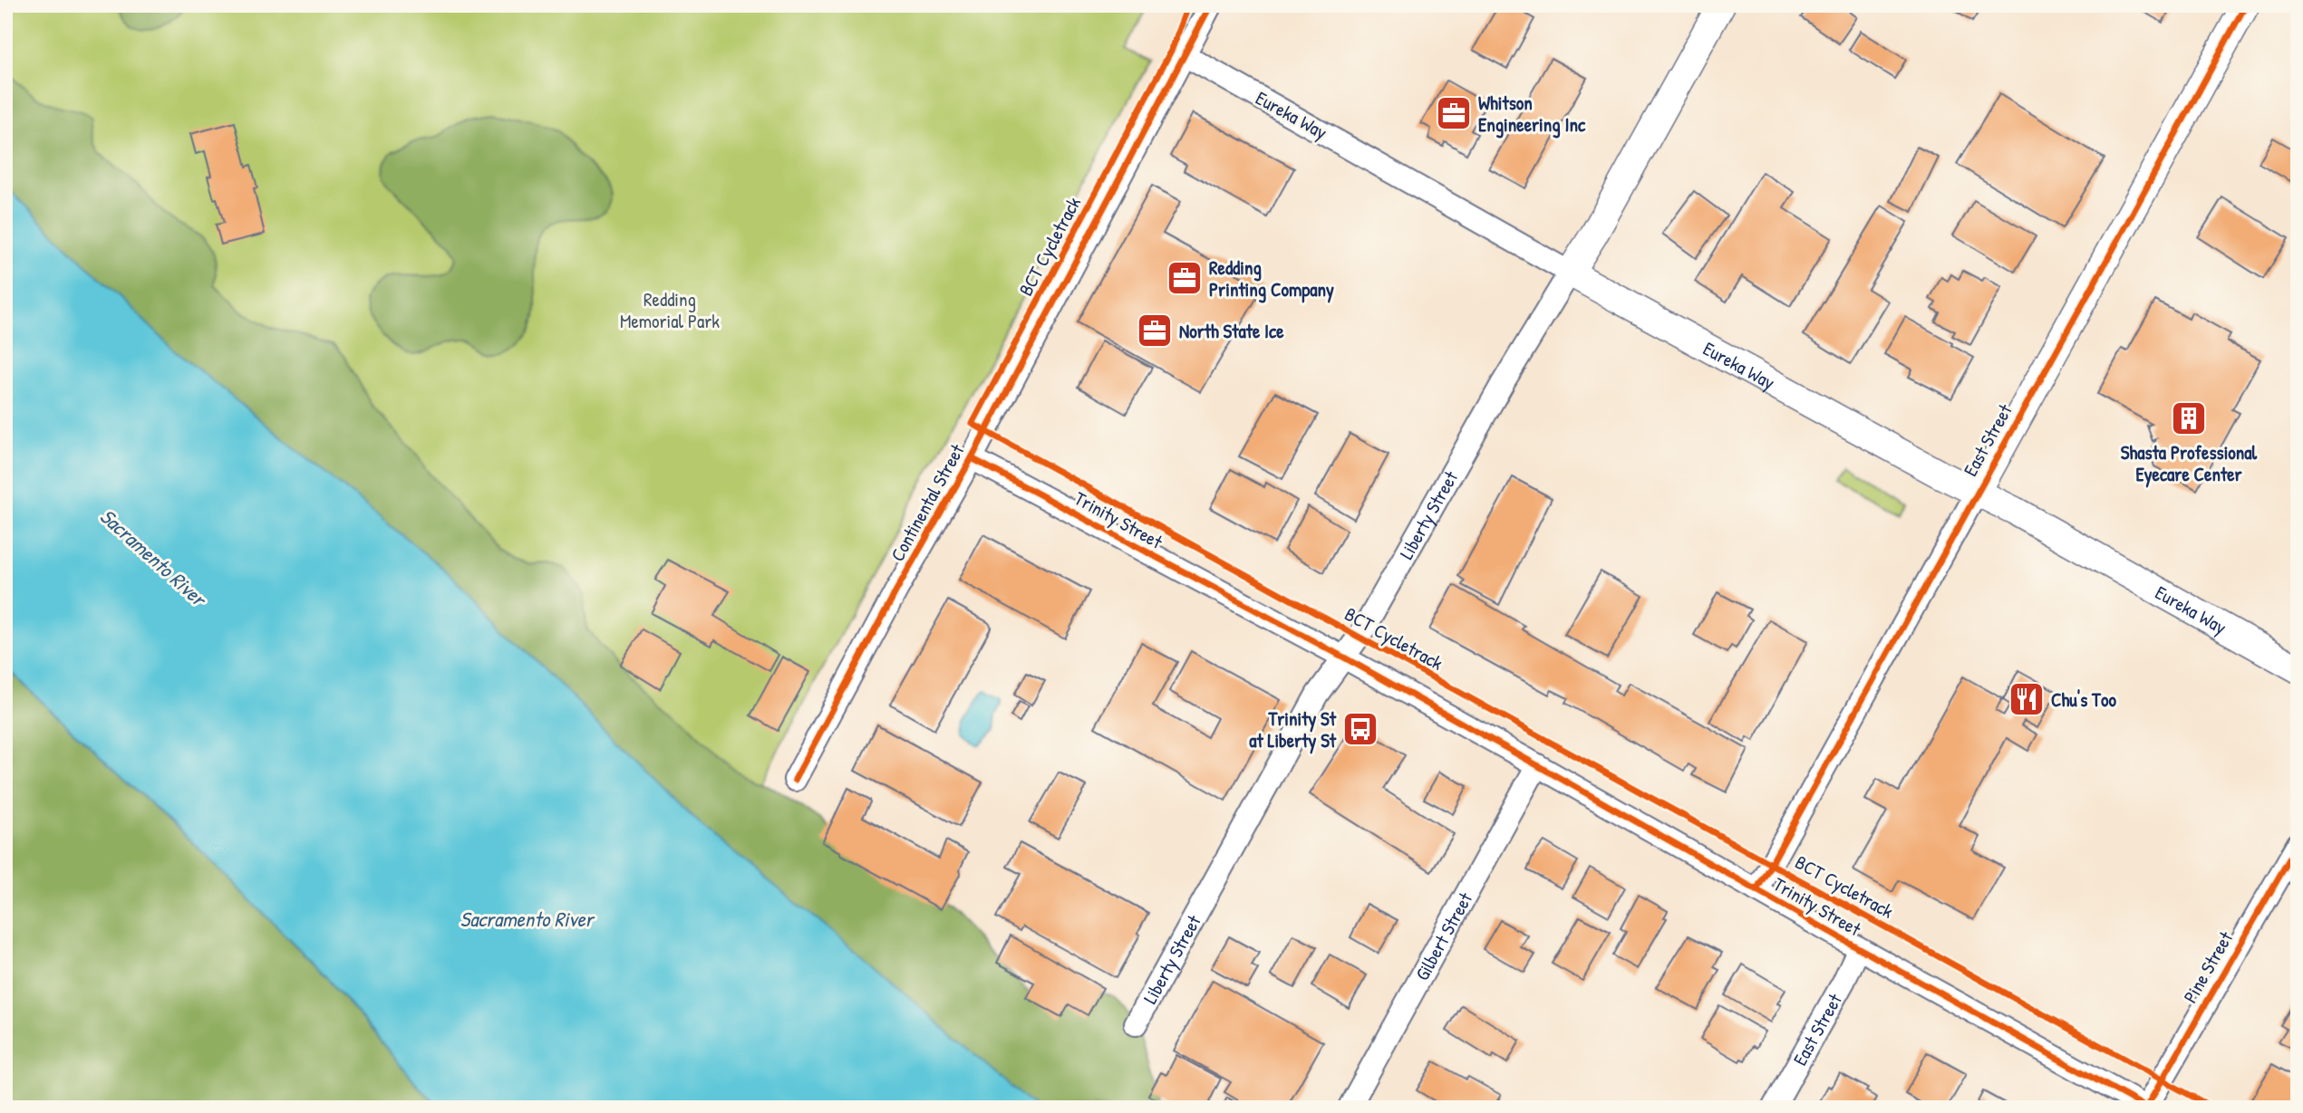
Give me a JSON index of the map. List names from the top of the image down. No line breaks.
{"streets":{"street":["Eureka Way","East Street","Continental Street","Liberty Street","Trinity Street","Gilbert Street","Pine Street"],"cycle path":["BCT Cycletrack"]},"crossings":[["Eureka Way","East Street"],["Eureka Way","Continental Street"],["Eureka Way","Liberty Street"],["East Street","Trinity Street"],["Continental Street","Trinity Street"],["Liberty Street","Trinity Street"],["Trinity Street","Gilbert Street"],["Trinity Street","Pine Street"]],"water":["Sacramento River"],"parks":["Redding Memorial Park"],"places":{"office":["Whitson Engineering Inc","Redding Printing Company","North State Ice"],"building":["Shasta Professional Eyecare Center"],"restaurant":["Chu's Too"],"bus stop":["Trinity St at Liberty St"]}}
